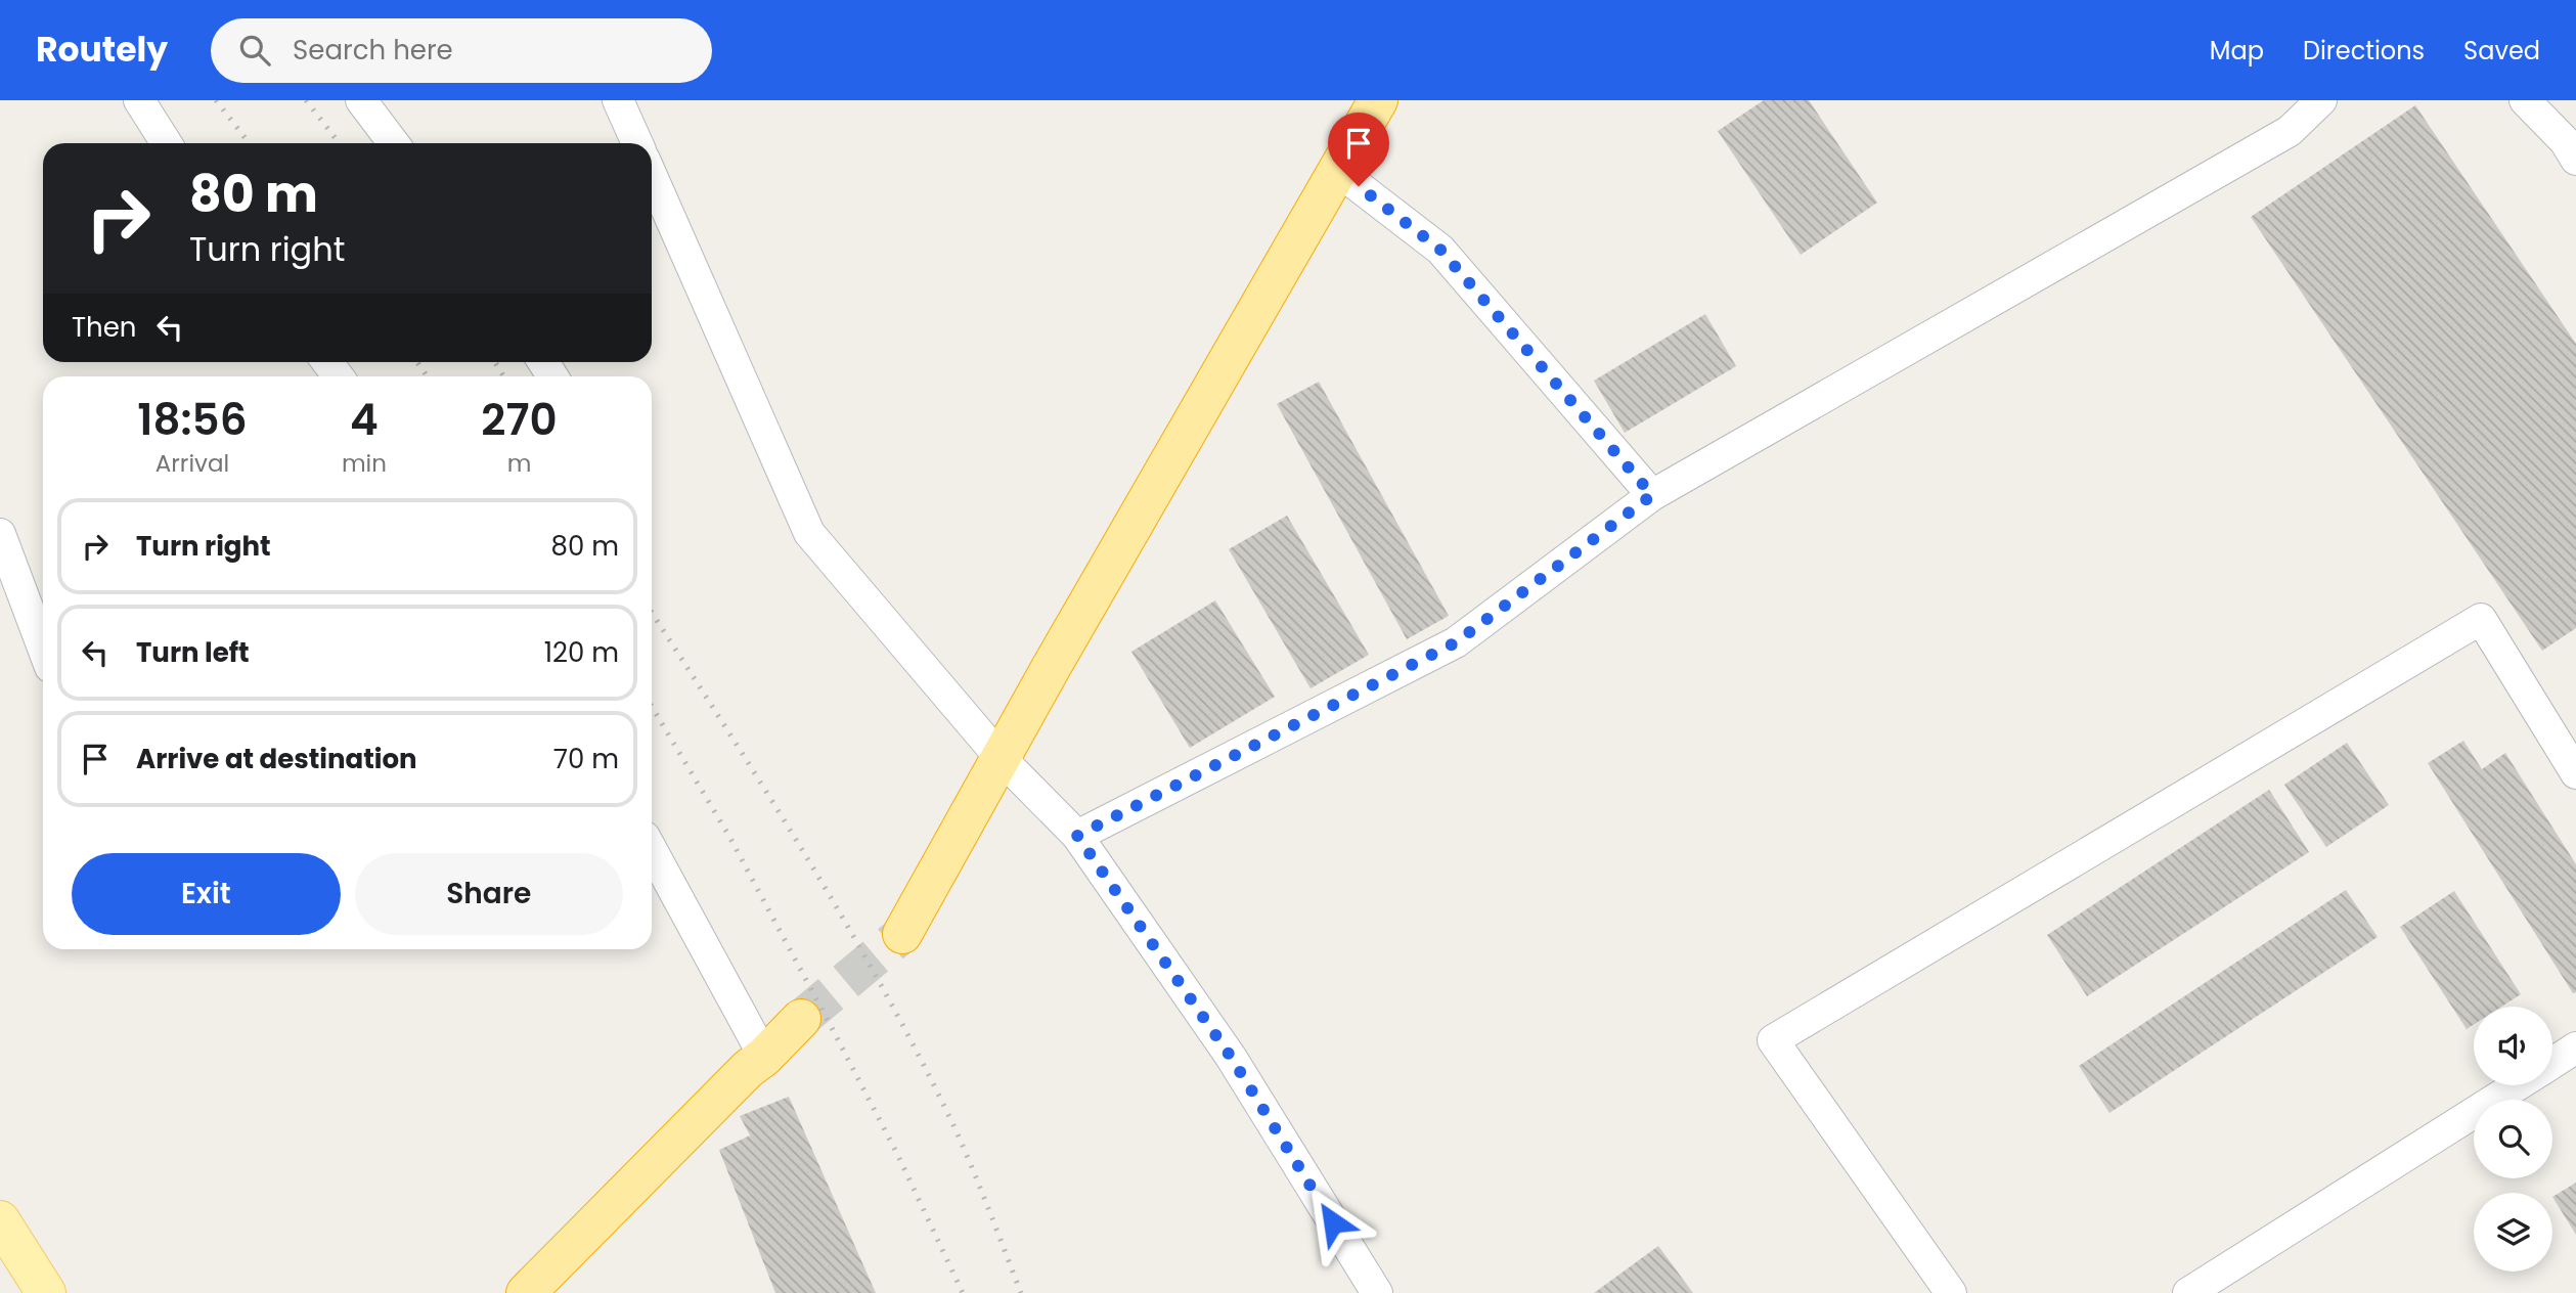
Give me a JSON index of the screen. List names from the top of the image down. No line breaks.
{"page":{"header":"Routely","search":"Search here","nav":["Map","Directions","Saved"],"turn":["80 m","Turn right"],"then":"Then","eta":["18:56","Arrival","4","min","270","m"],"list":[{"name":"Turn right","value":"80 m"},{"name":"Turn left","value":"120 m"},{"name":"Arrive at destination","value":"70 m"}],"buttons":["Exit","Share"]}}
